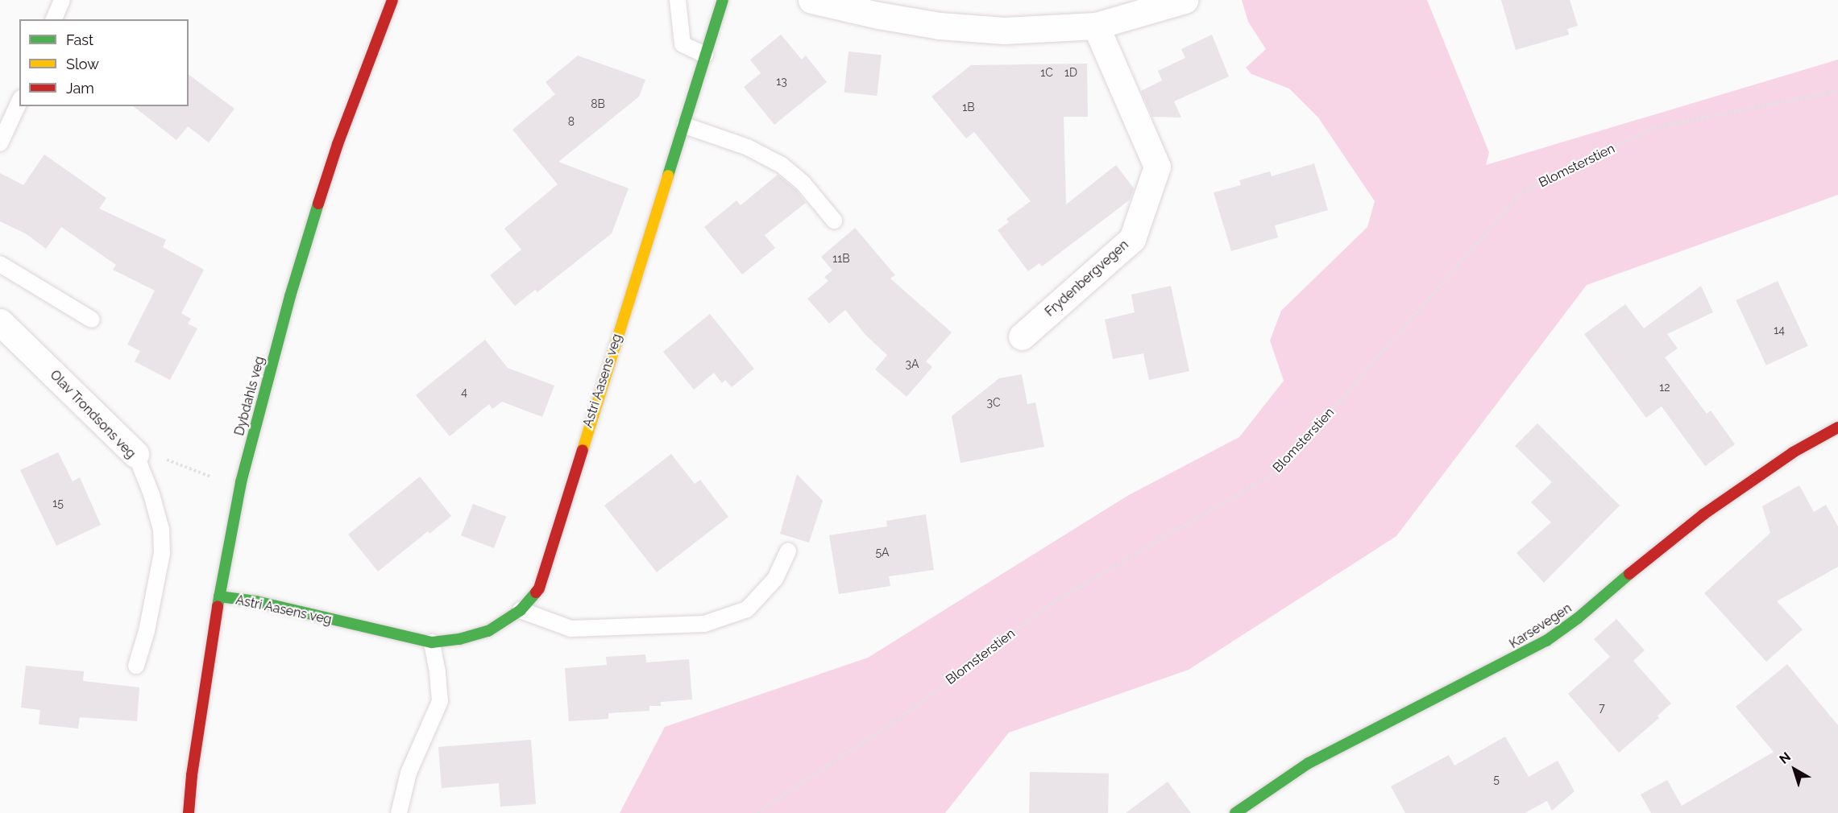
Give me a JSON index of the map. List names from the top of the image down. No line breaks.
{"streets":{"street":["Frydenbergvegen","Astri Aasens veg","Dybdahls veg","Olav Trondsons veg","Karsevegen"],"path":["Blomsterstien"]},"crossings":[["Astri Aasens veg","Dybdahls veg"]],"house_numbers":["1C","1D","13","8B","1B","8","11B","14","3A","12","4","3C","15","5A","7","5"],"legend":["Fast","Slow","Jam"],"north":"top left"}
